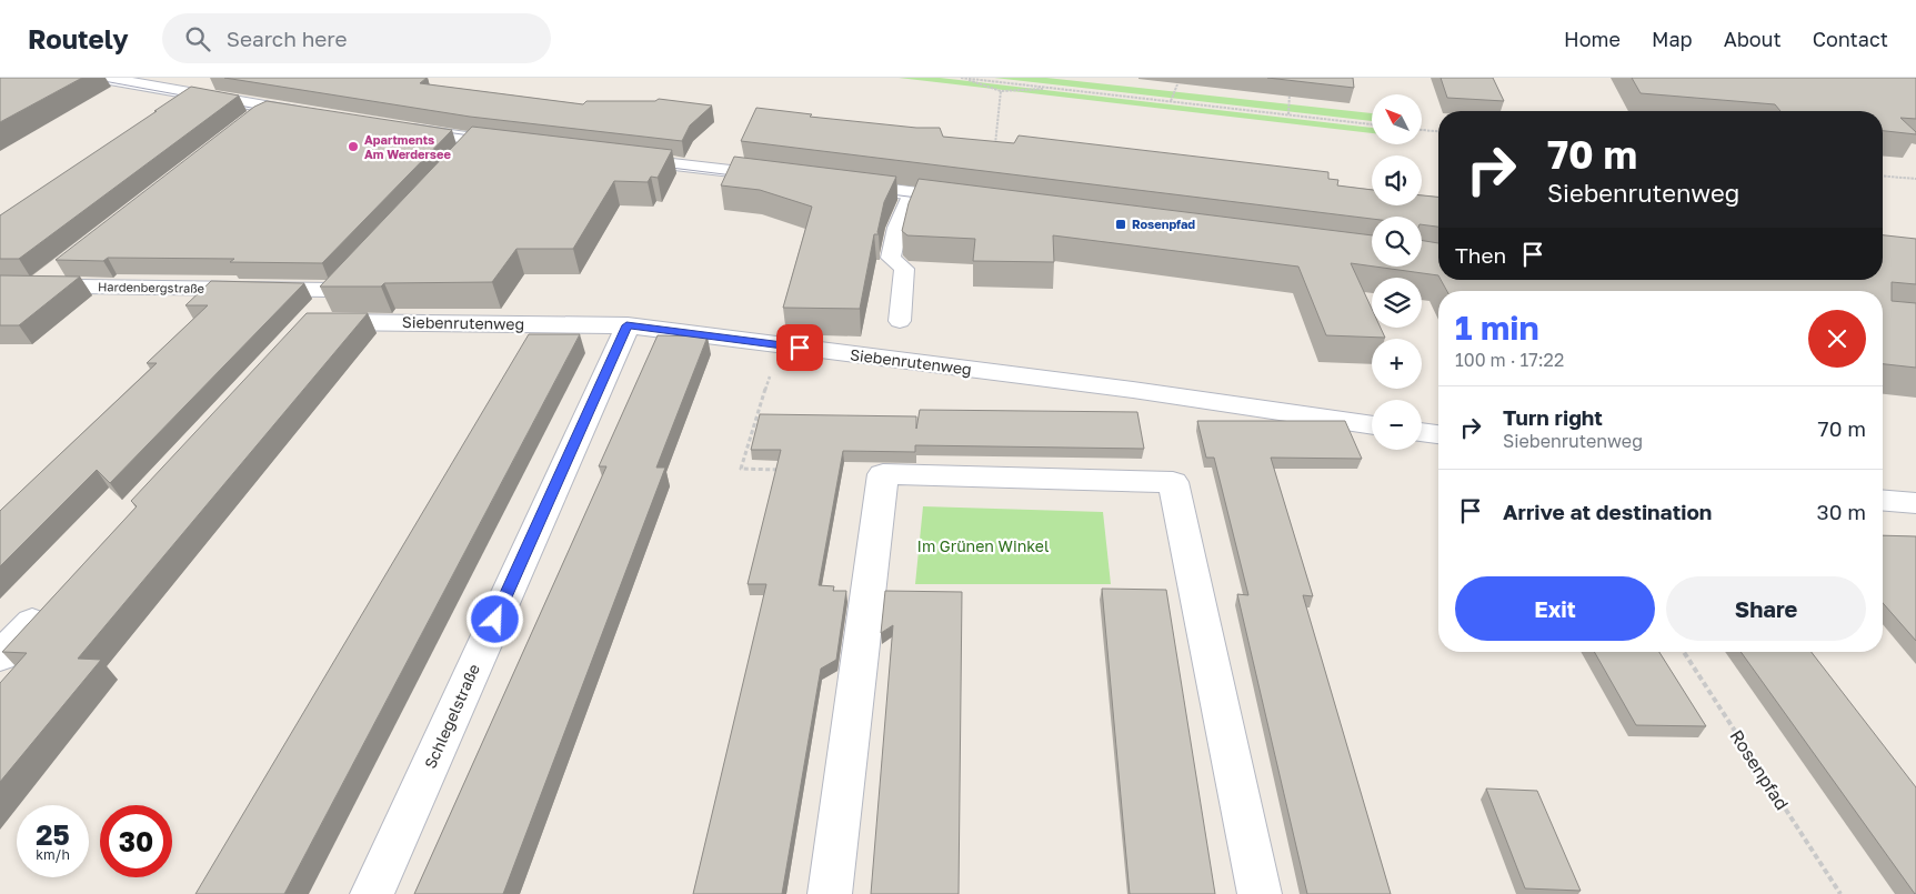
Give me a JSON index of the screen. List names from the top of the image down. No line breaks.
{"streets":{"street":["Hardenbergstraße","Siebenrutenweg","Schlegelstraße"],"path":["Rosenpfad"]},"crossings":[["Hardenbergstraße","Siebenrutenweg"],["Siebenrutenweg","Schlegelstraße"]],"parks":["Im Grünen Winkel"],"places":{"other":["Apartments Am Werdersee"],"transit":["Rosenpfad"]},"north":"top left","page":{"header":"Routely","search":"Search here","nav":["Home","Map","About","Contact"],"map_buttons":["+","−"],"turn":["70 m","Siebenrutenweg"],"then":"Then","heading":["1 min","100 m · 17:22"],"list":[{"name":"Turn right","note":"Siebenrutenweg","value":"70 m"},{"name":"Arrive at destination","value":"30 m"}],"buttons":["Exit","Share"],"speed":"25 km/h","limit":"30"}}
